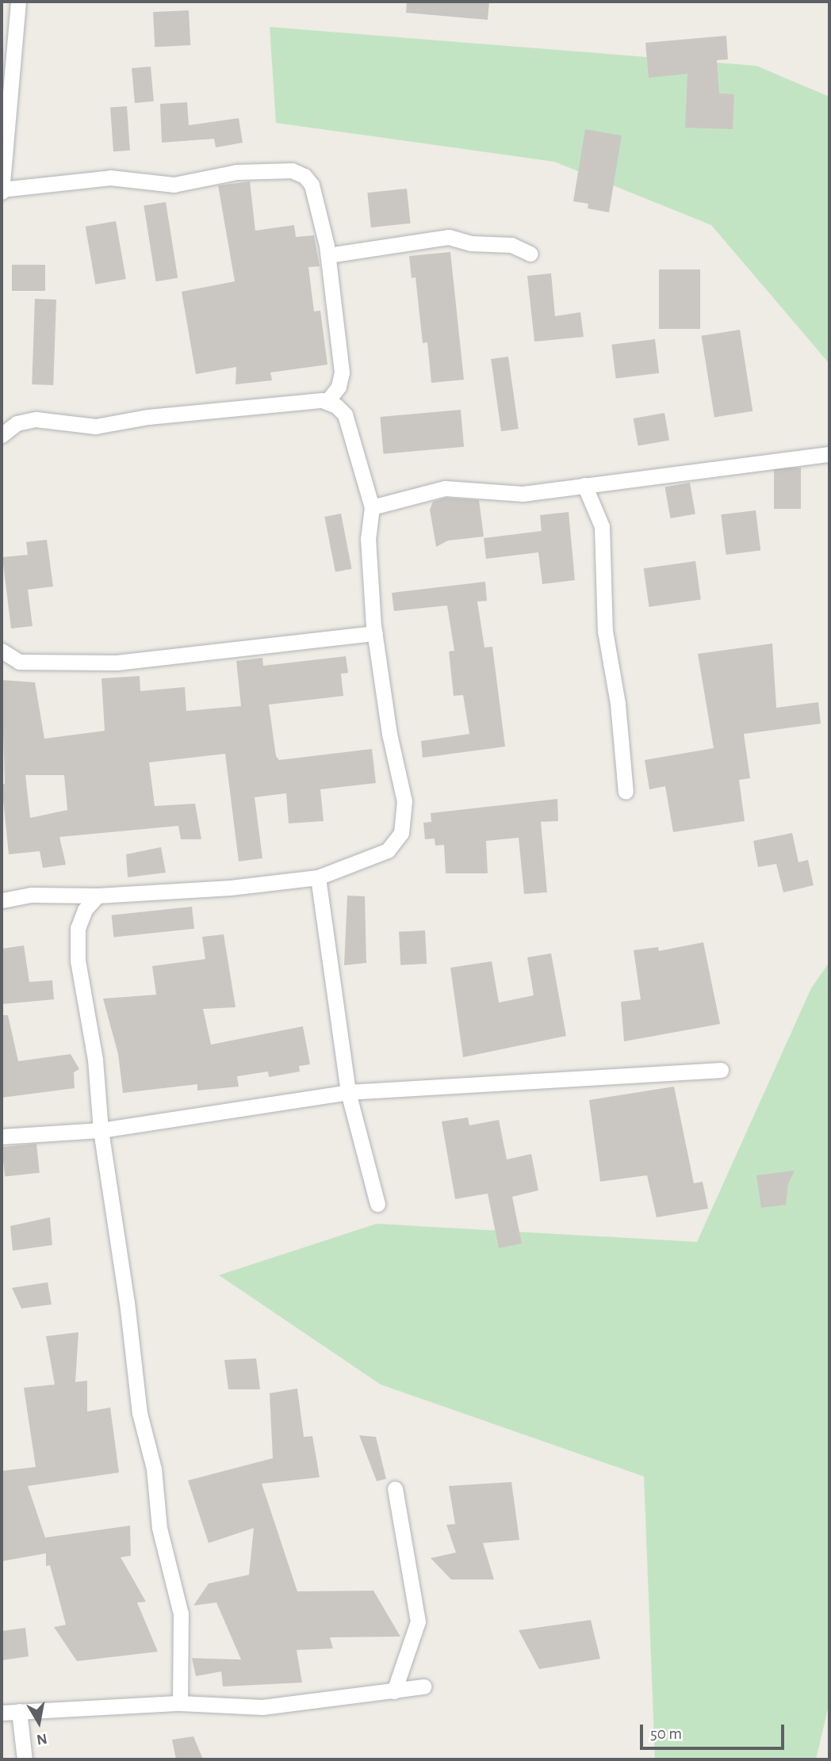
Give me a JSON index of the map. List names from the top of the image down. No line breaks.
{"scale_bar":"50 m","north":"bottom"}
